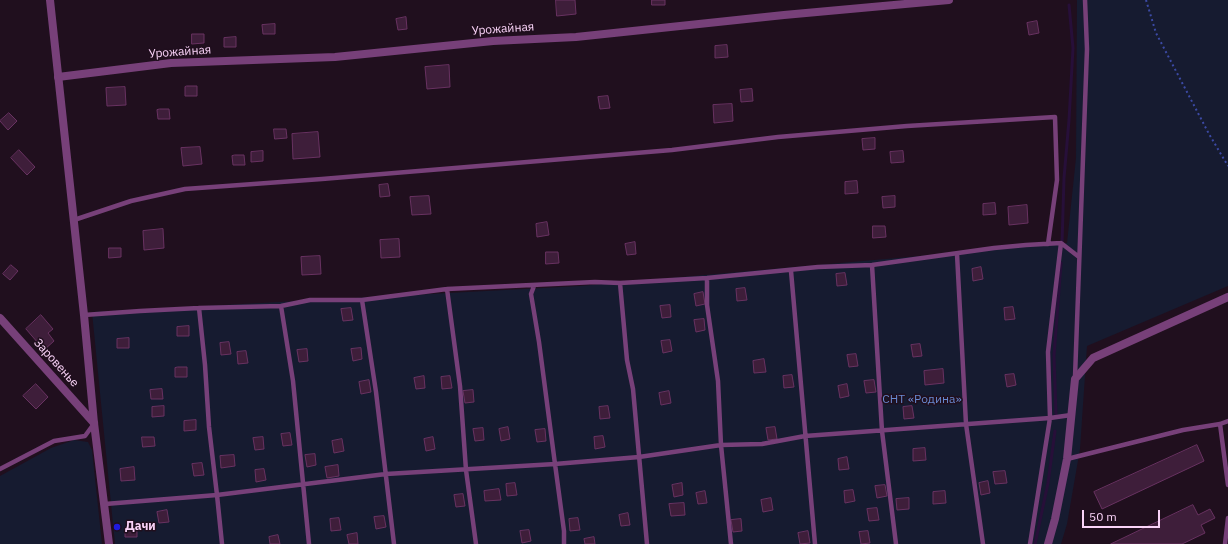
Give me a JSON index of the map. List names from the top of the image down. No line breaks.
{"streets":{"street":["Урожайная","Заровенье"]},"parks":["СНТ «Родина»"],"places":["Дачи"],"scale_bar":"50 m"}
